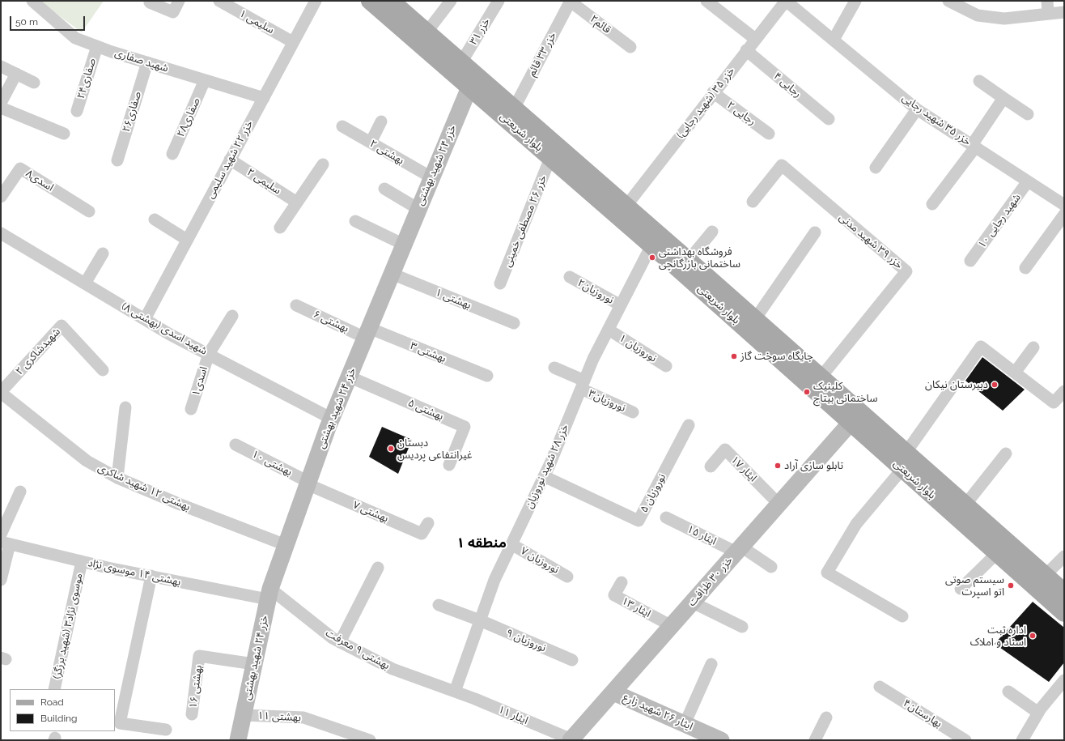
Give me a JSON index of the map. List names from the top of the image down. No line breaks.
{"streets":{"main road":["بلوار شریعتی"],"street":["سلیمی ۱","قائم۲","خزر ۳۱","خزر ۳۳ قائم","شهید صفاری","صفاری۲۴","رجایی ۴","خزر ۳۵ (شهید رجایی)","صفاری۲۶","رجایی ۲","صفاری۲۸","خزر ۳۵ شهید رجایی","بهشتی ۲","خزر ۲۲ شهید سلیمی","خزر ۲۴ شهید بهشتی","اسدی۸","سلیمی ۲","خزر ۲۶ مصطفی خمینی","شهید رجایی ۱۰","خزر ۳۹ شهید مدنی","نوروزیان۲","بهشتی ۱","بهشتی ۶","شهید اسدی (بهشتی ۸)","نوروزیان ۱","شهیدشاکری ۲","بهشتی ۳","اسدی۱","نوروزیان۳","بهشتی ۵","بهشتی ۱۰","خزر ۲۸ شهید نوروزیان","ایثار ۱۷","بهشتی ۱۲ شهید شاکری","نوروزیان ۵","بهشتی ۷","ایثار ۱۵","نوروزیان ۷","بهشتی ۱۴ موسوی نژاد","خزر ۳۰ ظرافت","ایثار ۱۳","موسوی نژاد۳ (شهید برزگر)","نوروزیان ۹","بهشتی ۹ معرفت","بهشتی ۱۶","ایثار ۲۶ شهید زارع","بهارستان۴","ایثار ۱۱","بهشتی ۱۱"]},"crossings":[["سلیمی ۱","خزر ۲۲ شهید سلیمی"],["قائم۲","خزر ۳۳ قائم"],["خزر ۳۱","بلوار شریعتی"],["خزر ۳۳ قائم","بلوار شریعتی"],["شهید صفاری","صفاری۲۴"],["شهید صفاری","صفاری۲۶"],["شهید صفاری","صفاری۲۸"],["شهید صفاری","خزر ۲۲ شهید سلیمی"],["رجایی ۴","خزر ۳۵ (شهید رجایی)"],["خزر ۳۵ (شهید رجایی)","رجایی ۲"],["خزر ۳۵ (شهید رجایی)","خزر ۳۵ شهید رجایی"],["خزر ۳۵ (شهید رجایی)","بلوار شریعتی"],["خزر ۳۵ شهید رجایی","شهید رجایی ۱۰"],["بلوار شریعتی","خزر ۲۴ شهید بهشتی"],["بلوار شریعتی","خزر ۲۶ مصطفی خمینی"],["بلوار شریعتی","خزر ۳۹ شهید مدنی"],["بلوار شریعتی","خزر ۲۸ شهید نوروزیان"],["بلوار شریعتی","خزر ۳۰ ظرافت"],["بهشتی ۲","خزر ۲۴ شهید بهشتی"],["خزر ۲۲ شهید سلیمی","سلیمی ۲"],["خزر ۲۲ شهید سلیمی","شهید اسدی (بهشتی ۸)"],["خزر ۲۴ شهید بهشتی","بهشتی ۱"],["خزر ۲۴ شهید بهشتی","بهشتی ۶"],["خزر ۲۴ شهید بهشتی","شهید اسدی (بهشتی ۸)"],["خزر ۲۴ شهید بهشتی","بهشتی ۳"],["خزر ۲۴ شهید بهشتی","بهشتی ۵"],["خزر ۲۴ شهید بهشتی","بهشتی ۱۰"],["خزر ۲۴ شهید بهشتی","بهشتی ۱۲ شهید شاکری"],["خزر ۲۴ شهید بهشتی","بهشتی ۷"],["خزر ۲۴ شهید بهشتی","بهشتی ۱۴ موسوی نژاد"],["خزر ۲۴ شهید بهشتی","بهشتی ۹ معرفت"],["خزر ۲۴ شهید بهشتی","بهشتی ۱۶"],["خزر ۲۴ شهید بهشتی","بهشتی ۱۱"],["نوروزیان۲","خزر ۲۸ شهید نوروزیان"],["بهشتی ۶","بهشتی ۳"],["شهید اسدی (بهشتی ۸)","اسدی۱"],["نوروزیان ۱","خزر ۲۸ شهید نوروزیان"],["شهیدشاکری ۲","بهشتی ۱۲ شهید شاکری"],["نوروزیان۳","خزر ۲۸ شهید نوروزیان"],["بهشتی ۱۰","بهشتی ۷"],["خزر ۲۸ شهید نوروزیان","نوروزیان ۵"],["خزر ۲۸ شهید نوروزیان","نوروزیان ۷"],["خزر ۲۸ شهید نوروزیان","نوروزیان ۹"],["خزر ۲۸ شهید نوروزیان","بهشتی ۹ معرفت"],["خزر ۲۸ شهید نوروزیان","ایثار ۱۱"],["ایثار ۱۷","خزر ۳۰ ظرافت"],["ایثار ۱۵","خزر ۳۰ ظرافت"],["بهشتی ۱۴ موسوی نژاد","موسوی نژاد۳ (شهید برزگر)"],["بهشتی ۱۴ موسوی نژاد","بهشتی ۹ معرفت"],["خزر ۳۰ ظرافت","ایثار ۱۳"],["خزر ۳۰ ظرافت","ایثار ۲۶ شهید زارع"],["خزر ۳۰ ظرافت","ایثار ۱۱"],["بهشتی ۹ معرفت","ایثار ۱۱"]],"districts":["منطقه ۱"],"places":["فروشگاه بهداشتی ساختمانی بازرگانچی","جایگاه سوخت گاز","دبیرستان نیکان","کلینیک ساختمانی بیتاج","دبستان غیرانتفاعی پردیس","تابلو سازی آراد","سیستم صوتی اتو اسپرت","اداره ثبت اسناد و املاک"],"legend":["Road","Building"],"scale_bar":"50 m"}
